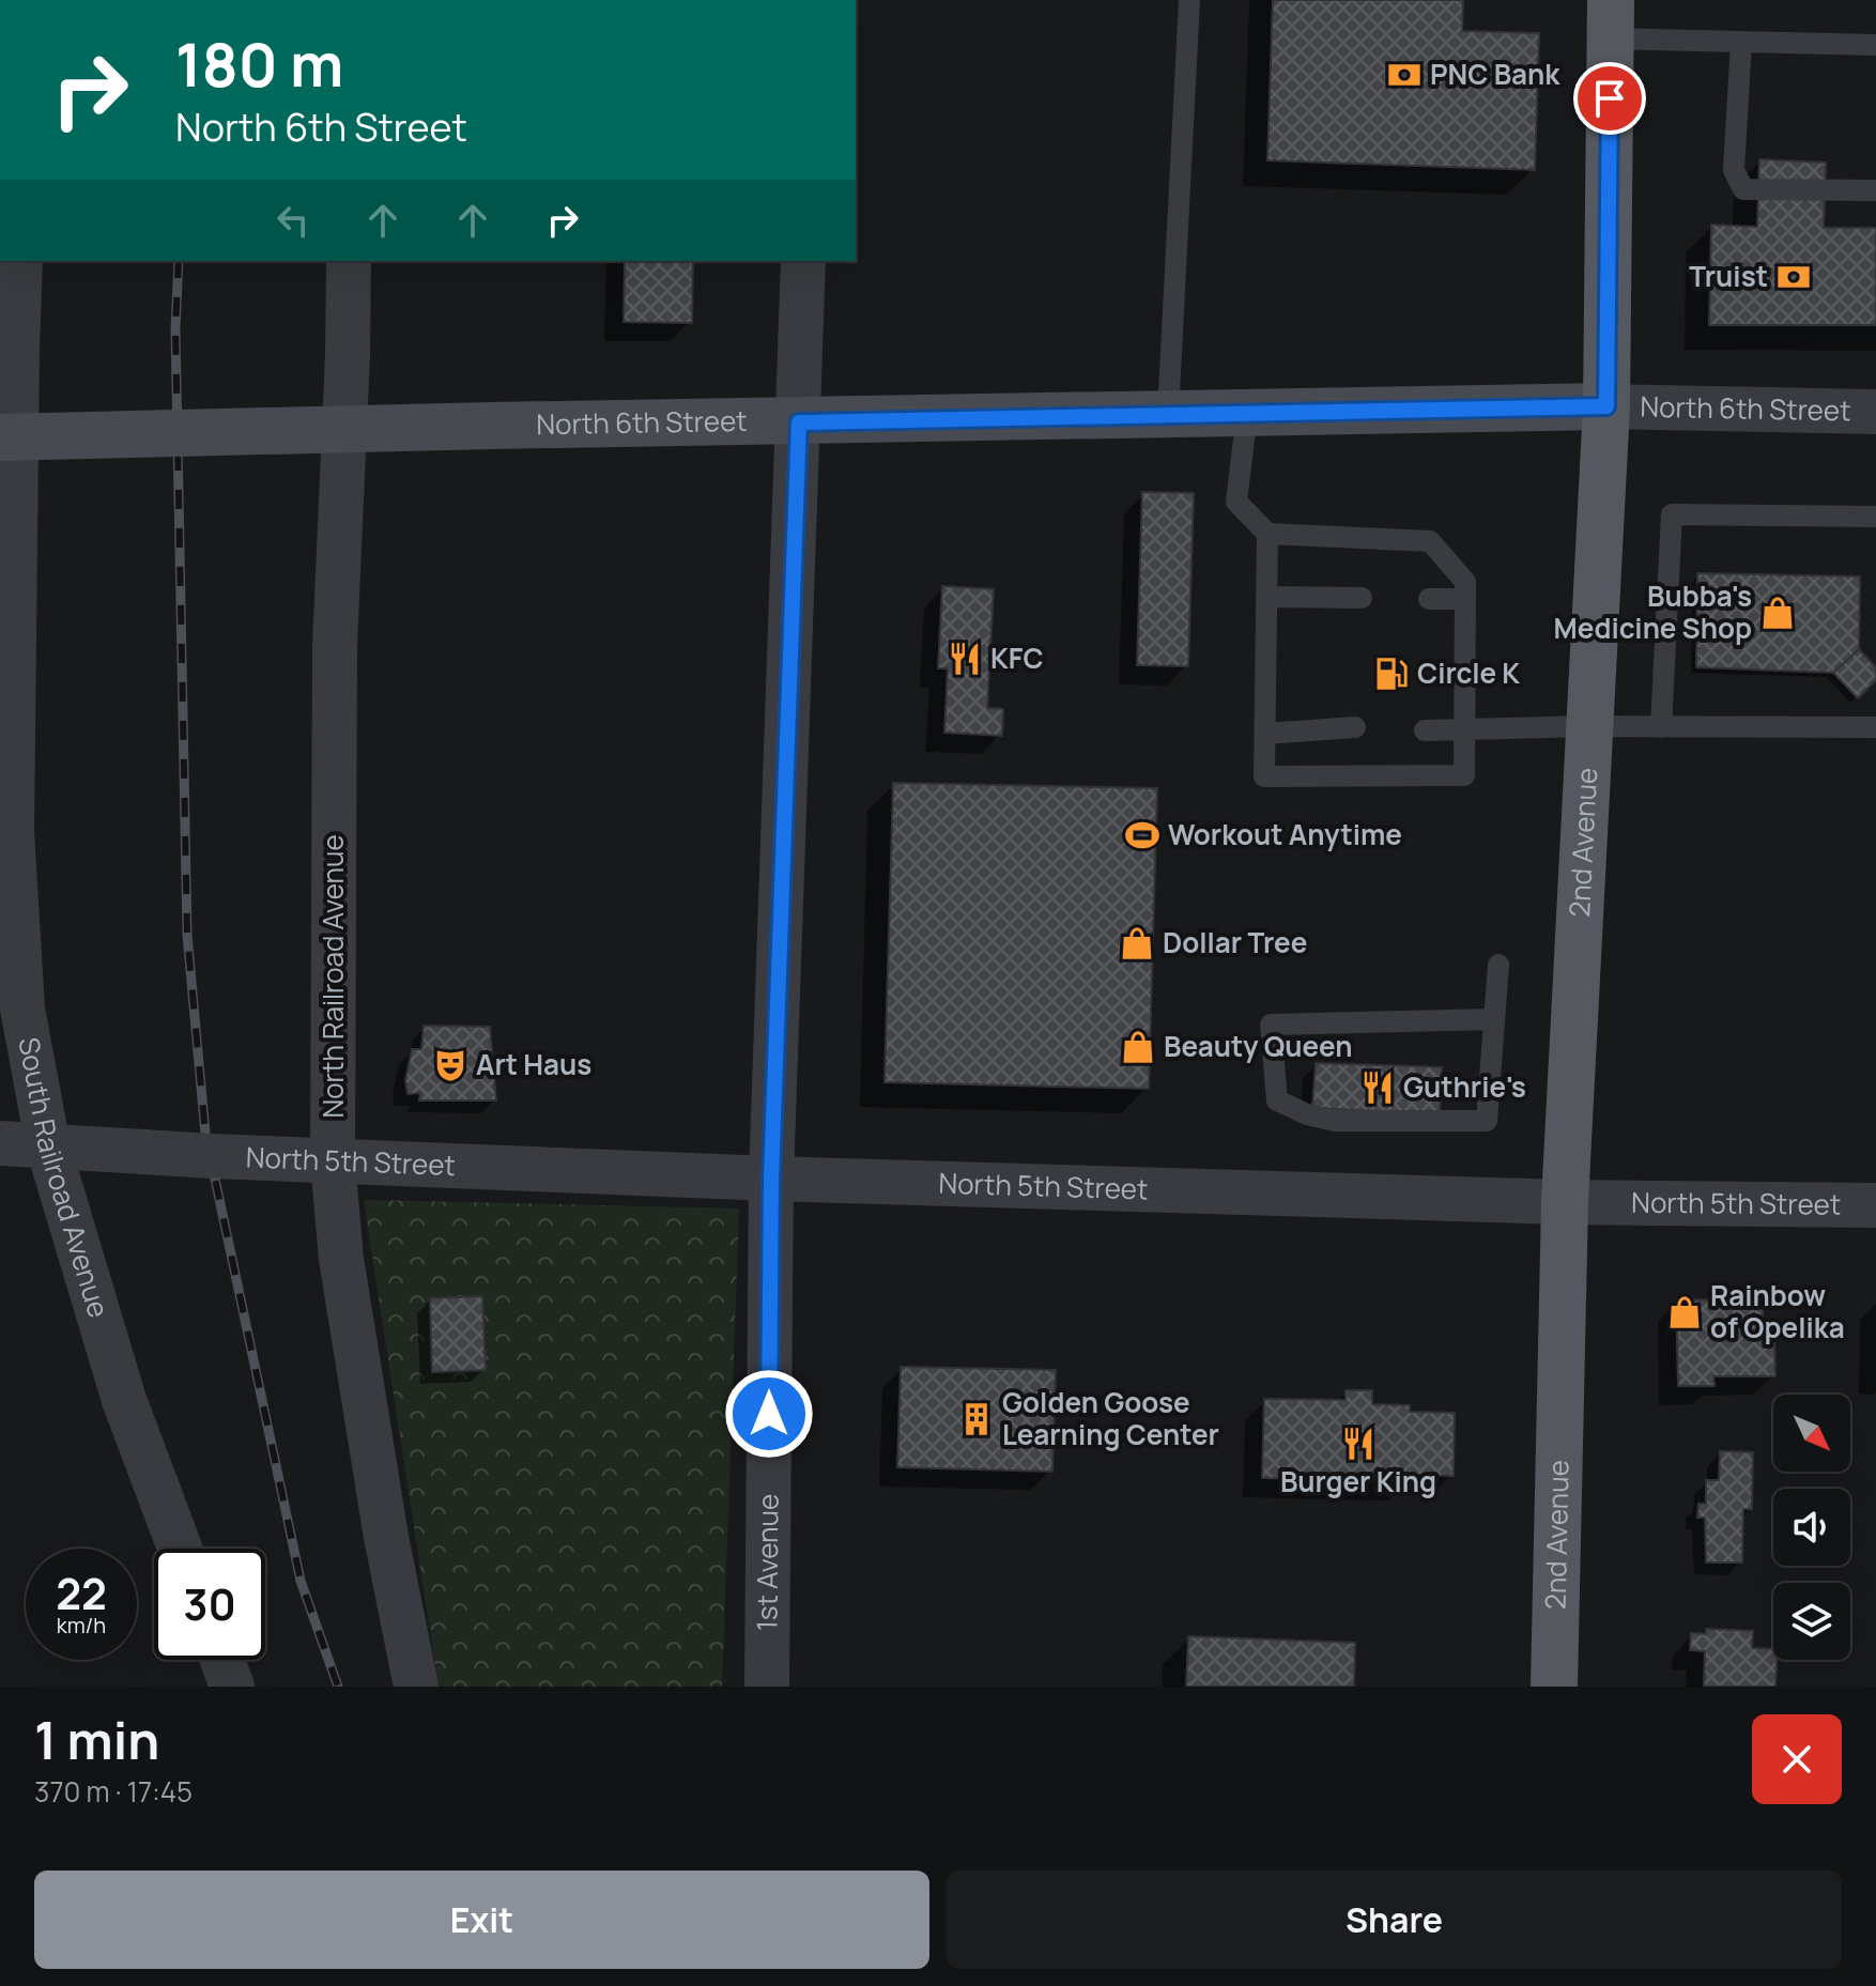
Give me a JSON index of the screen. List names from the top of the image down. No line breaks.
{"streets":{"main road":["2nd Avenue"],"street":["North 6th Street","North Railroad Avenue","North 5th Street","South Railroad Avenue","1st Avenue"]},"crossings":[["North 6th Street","2nd Avenue"],["North 6th Street","1st Avenue"],["2nd Avenue","North 5th Street"],["North Railroad Avenue","North 5th Street"],["North 5th Street","South Railroad Avenue"],["North 5th Street","1st Avenue"]],"places":{"bank":["PNC Bank","Truist"],"shop":["Bubba's Medicine Shop","Dollar Tree","Beauty Queen","Rainbow of Opelika"],"restaurant":["KFC","Guthrie's","Burger King"],"fuel station":["Circle K"],"sports":["Workout Anytime"],"theatre":["Art Haus"],"building":["Golden Goose Learning Center"]},"north":"bottom right","page":{"turn":["180 m","North 6th Street"],"speed":"22 km/h","limit":"30","heading":["1 min","370 m · 17:45"],"buttons":["Exit","Share"]}}
